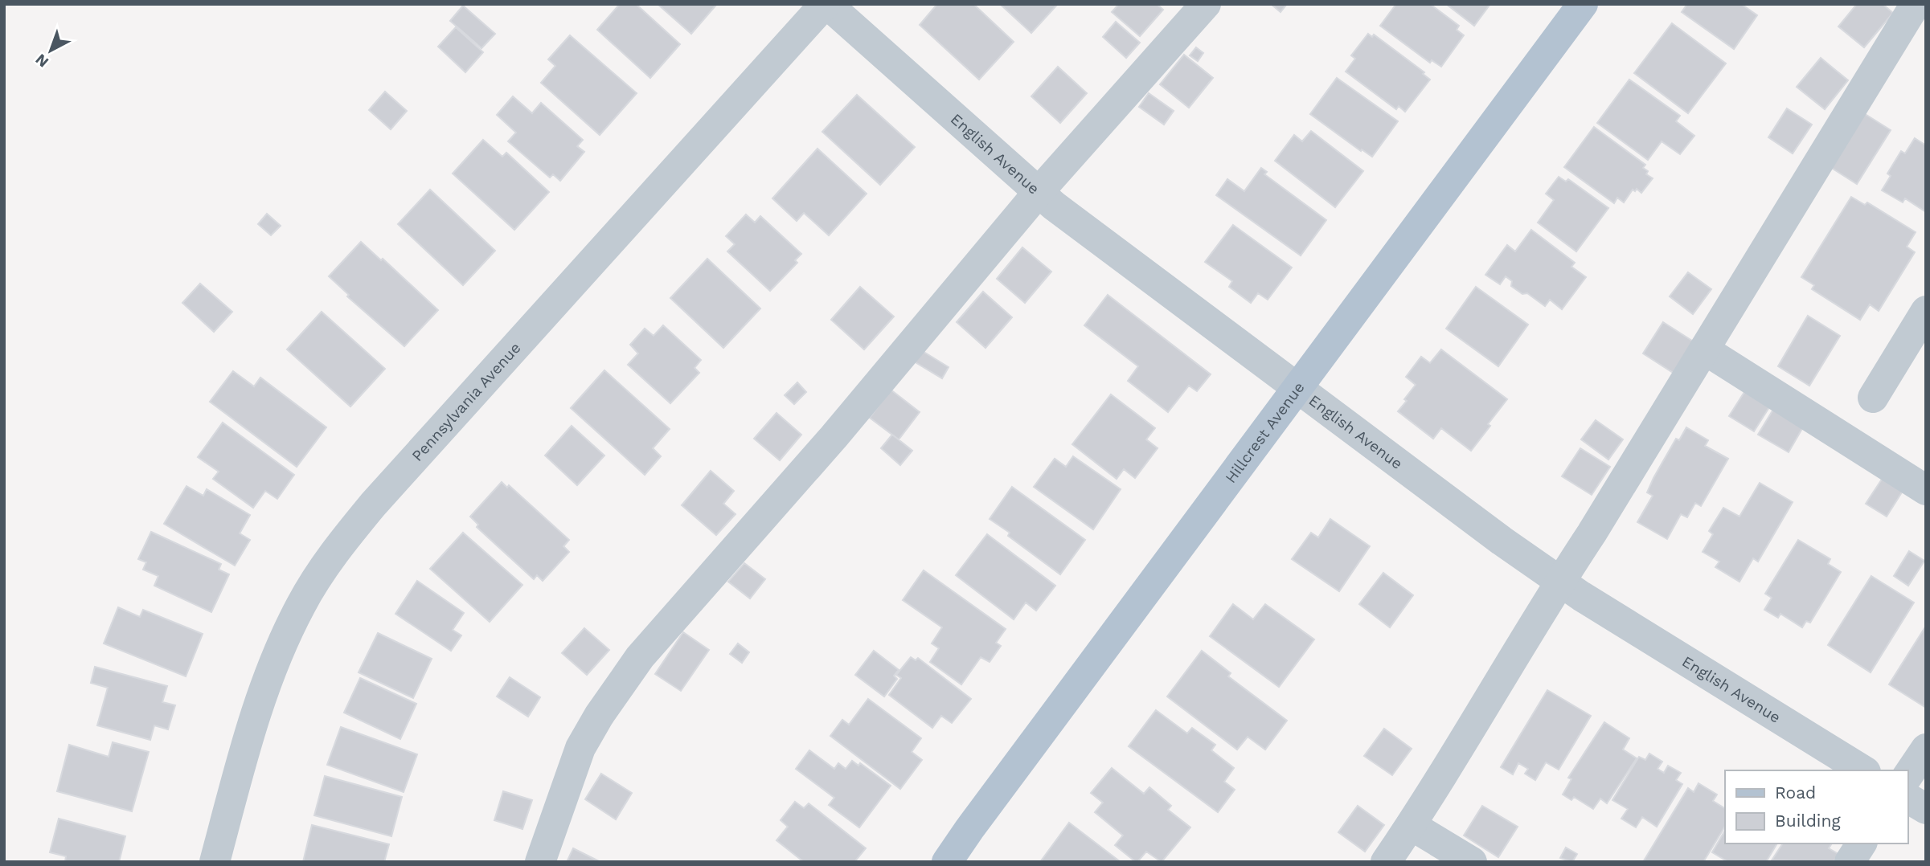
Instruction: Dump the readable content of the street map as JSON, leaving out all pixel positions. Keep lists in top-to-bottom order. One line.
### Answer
{"streets":{"main road":["Hillcrest Avenue"],"street":["English Avenue","Pennsylvania Avenue"]},"crossings":[["English Avenue","Pennsylvania Avenue"],["English Avenue","Hillcrest Avenue"]],"legend":["Road","Building"],"north":"bottom left"}
